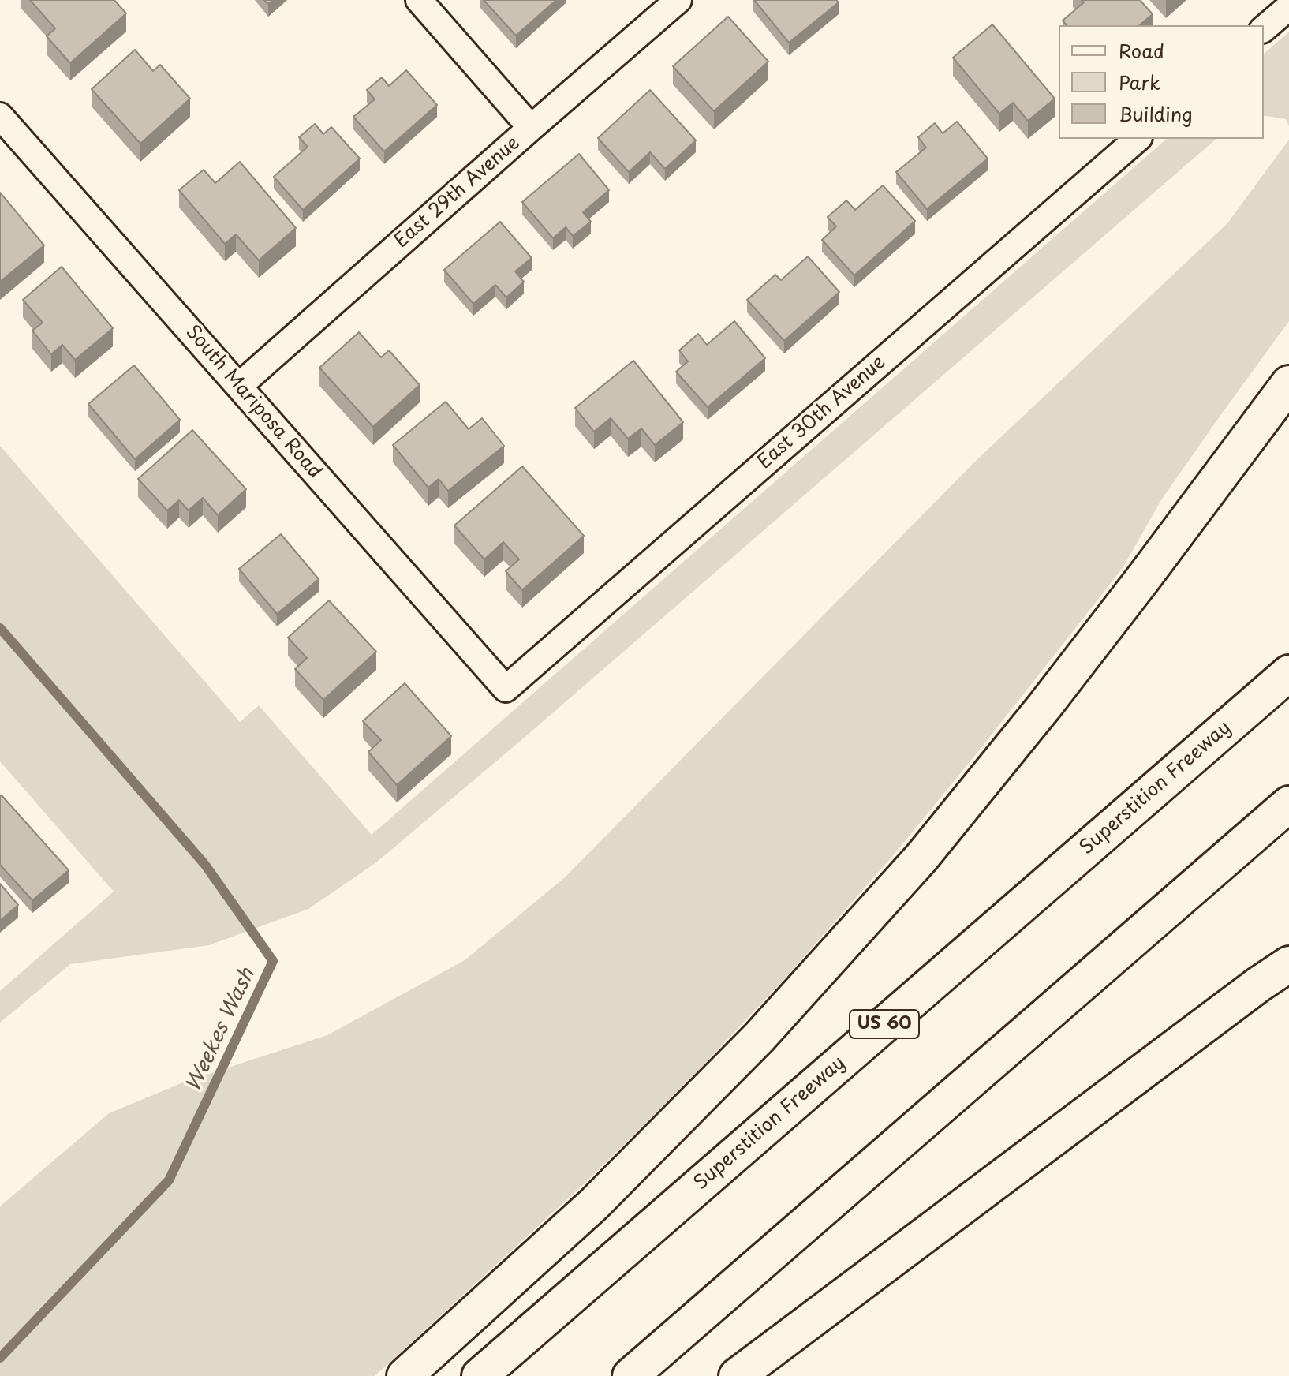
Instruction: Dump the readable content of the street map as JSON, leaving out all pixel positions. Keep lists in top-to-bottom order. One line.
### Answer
{"streets":{"highway":["Superstition Freeway","US 60"],"street":["East 29th Avenue","South Mariposa Road","East 30th Avenue"]},"crossings":[["East 29th Avenue","South Mariposa Road"],["South Mariposa Road","East 30th Avenue"]],"water":["Weekes Wash"],"legend":["Road","Park","Building"]}
